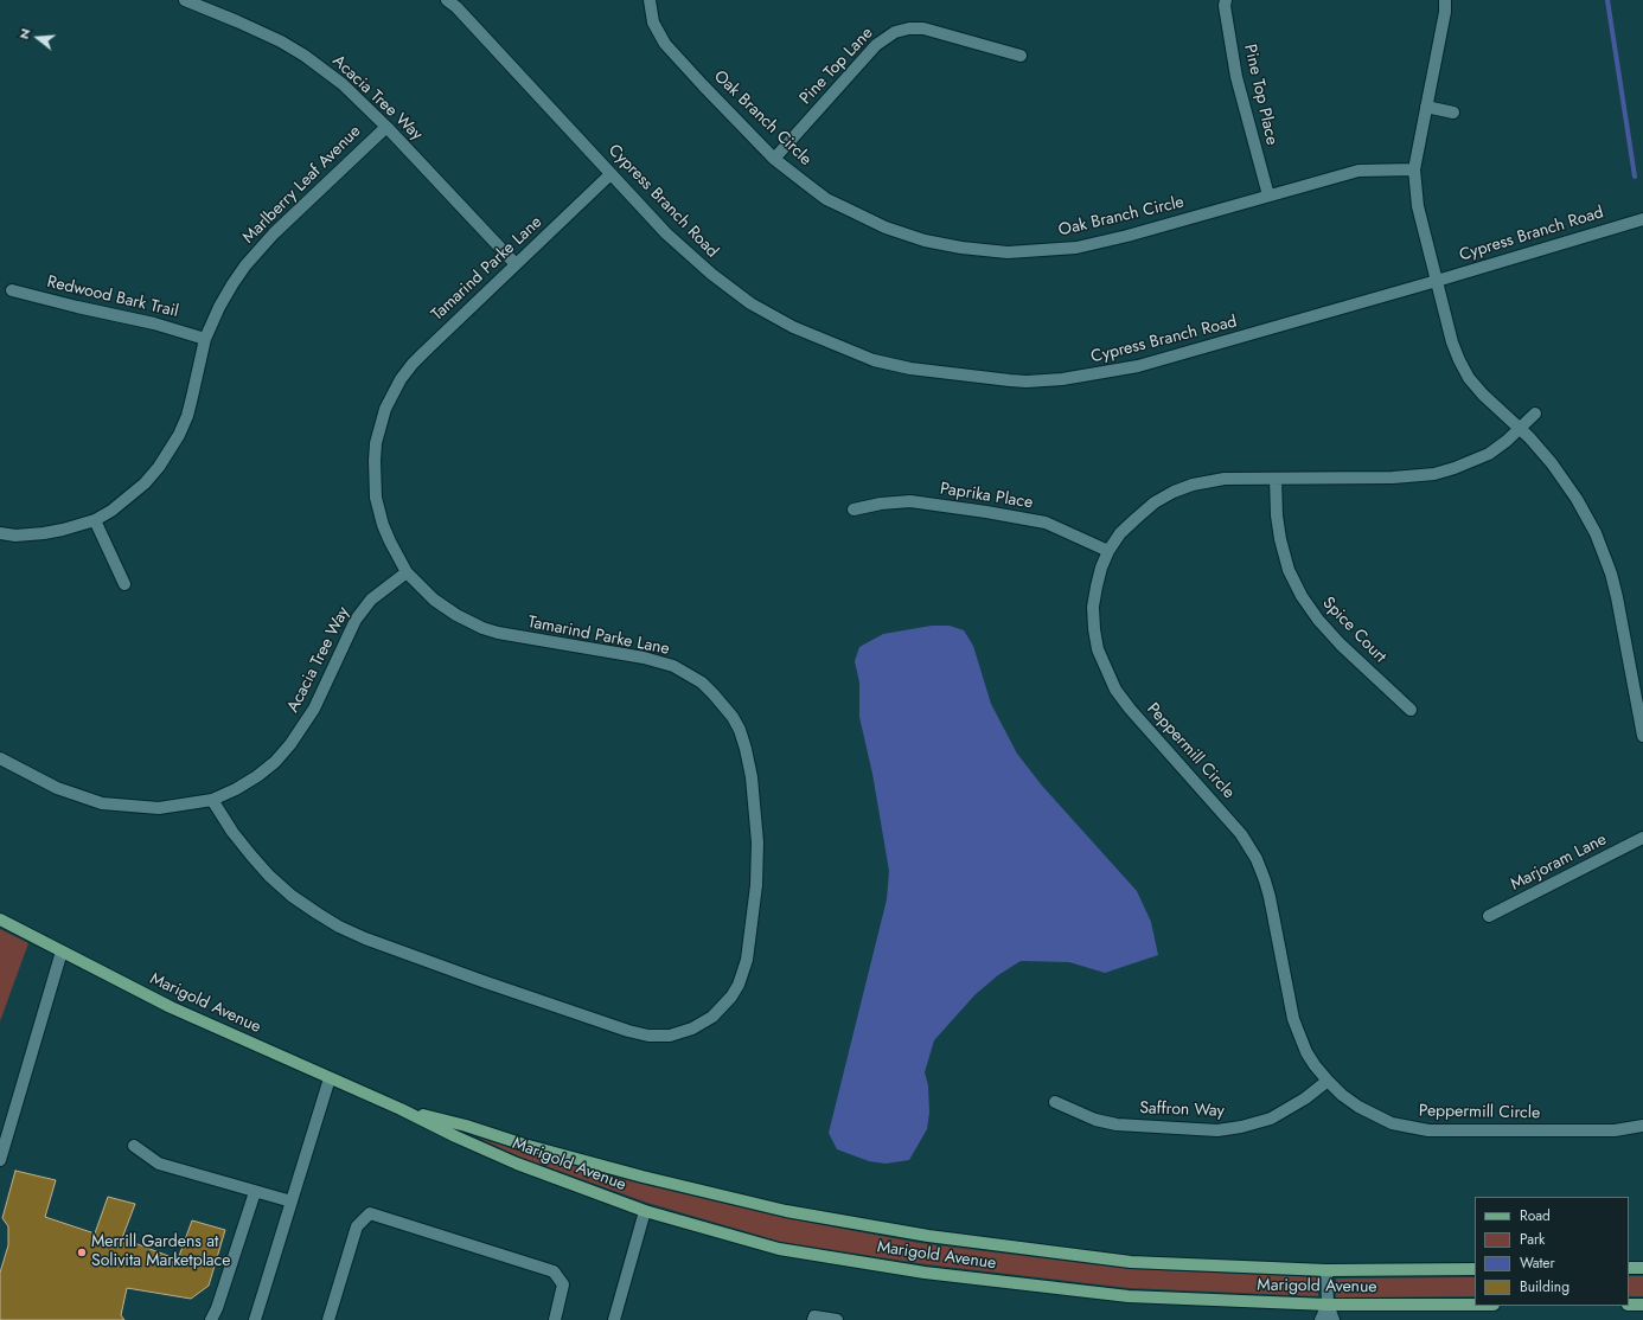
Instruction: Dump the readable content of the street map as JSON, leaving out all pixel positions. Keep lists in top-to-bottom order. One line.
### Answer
{"streets":{"main road":["Marigold Avenue"],"street":["Pine Top Lane","Pine Top Place","Acacia Tree Way","Oak Branch Circle","Marlberry Leaf Avenue","Cypress Branch Road","Tamarind Parke Lane","Redwood Bark Trail","Paprika Place","Spice Court","Peppermill Circle","Marjoram Lane","Saffron Way"]},"crossings":[["Pine Top Lane","Oak Branch Circle"],["Pine Top Place","Oak Branch Circle"],["Acacia Tree Way","Marlberry Leaf Avenue"],["Acacia Tree Way","Tamarind Parke Lane"],["Marlberry Leaf Avenue","Redwood Bark Trail"],["Cypress Branch Road","Tamarind Parke Lane"],["Paprika Place","Peppermill Circle"],["Spice Court","Peppermill Circle"],["Peppermill Circle","Saffron Way"]],"places":["Merrill Gardens at Solivita Marketplace"],"legend":["Road","Park","Water","Building"],"north":"left"}
